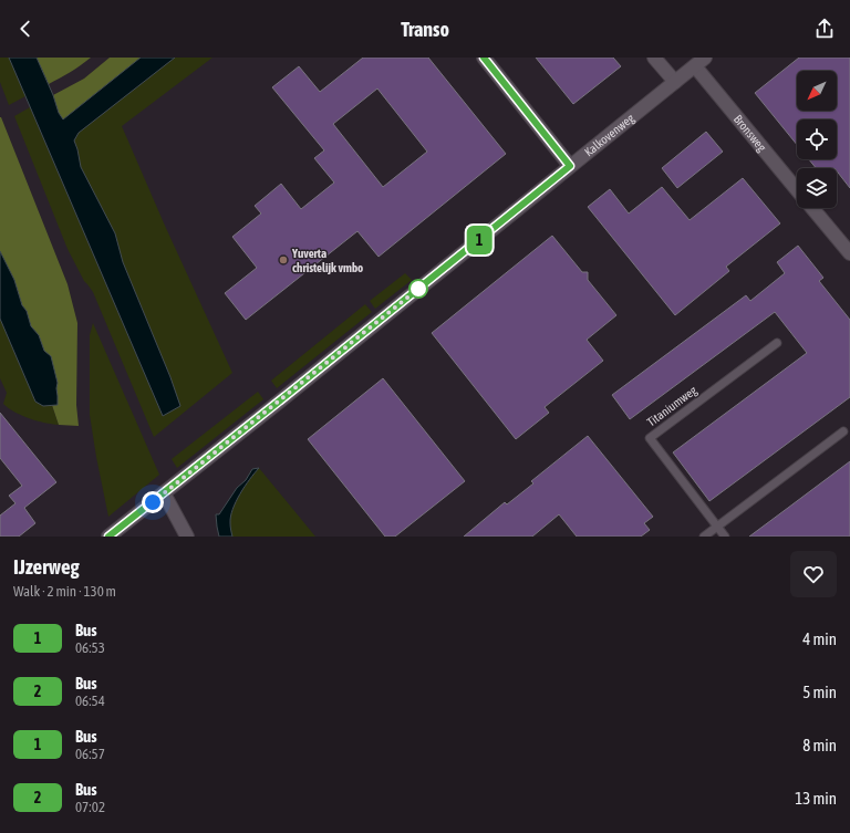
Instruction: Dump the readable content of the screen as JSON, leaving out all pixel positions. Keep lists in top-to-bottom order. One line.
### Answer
{"streets":{"street":["Bronsweg","Kalkovenweg"],"lane":["Titaniumweg"]},"crossings":[["Bronsweg","Kalkovenweg"]],"places":["Yuverta christelijk vmbo"],"lines":["bus line 1"],"north":"bottom left","page":{"header":"Transo","on_map":"1","heading":["IJzerweg","Walk · 2 min · 130 m"],"list":[{"mark":"1","name":"Bus","note":"06:53","value":"4 min"},{"mark":"2","name":"Bus","note":"06:54","value":"5 min"},{"mark":"1","name":"Bus","note":"06:57","value":"8 min"},{"mark":"2","name":"Bus","note":"07:02","value":"13 min"}]}}
